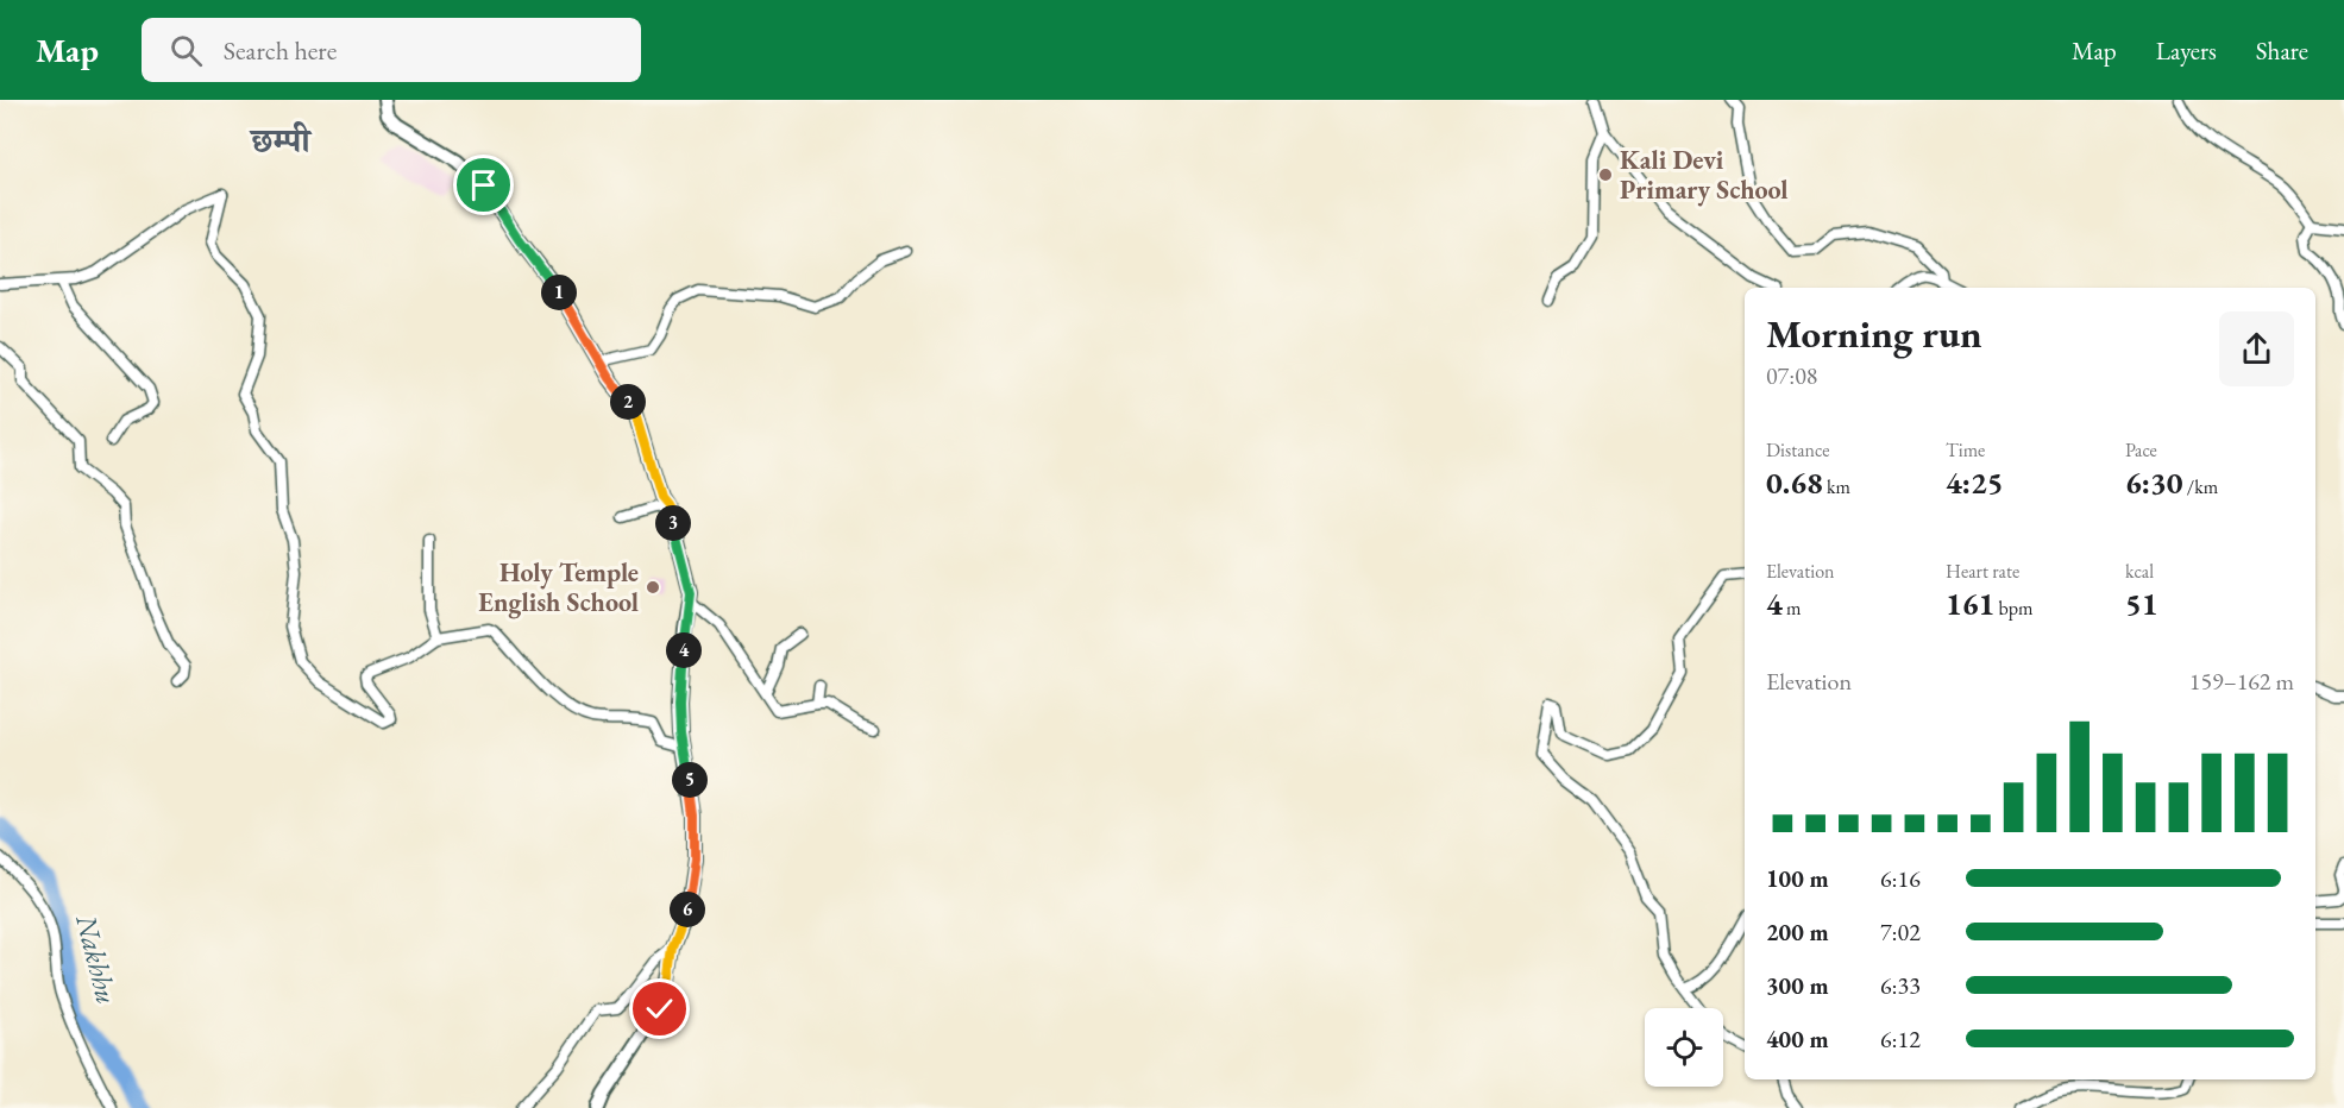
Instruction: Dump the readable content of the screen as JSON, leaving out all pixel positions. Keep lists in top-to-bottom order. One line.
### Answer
{"districts":["छम्पी"],"water":["Nakhhu"],"places":["Kali Devi Primary School","Holy Temple English School"],"page":{"header":"Map","search":"Search here","nav":["Map","Layers","Share"],"pins":["1","2","3","4","5","6"],"heading":["Morning run","07:08"],"stats":[["Distance","0.68 km"],["Time","4:25"],["Pace","6:30 /km"],["Elevation","4 m"],["Heart rate","161 bpm"],["kcal","51"]],"chart":["Elevation","159–162 m"],"list":[{"name":"100 m","note":"6:16"},{"name":"200 m","note":"7:02"},{"name":"300 m","note":"6:33"},{"name":"400 m","note":"6:12"}]}}
